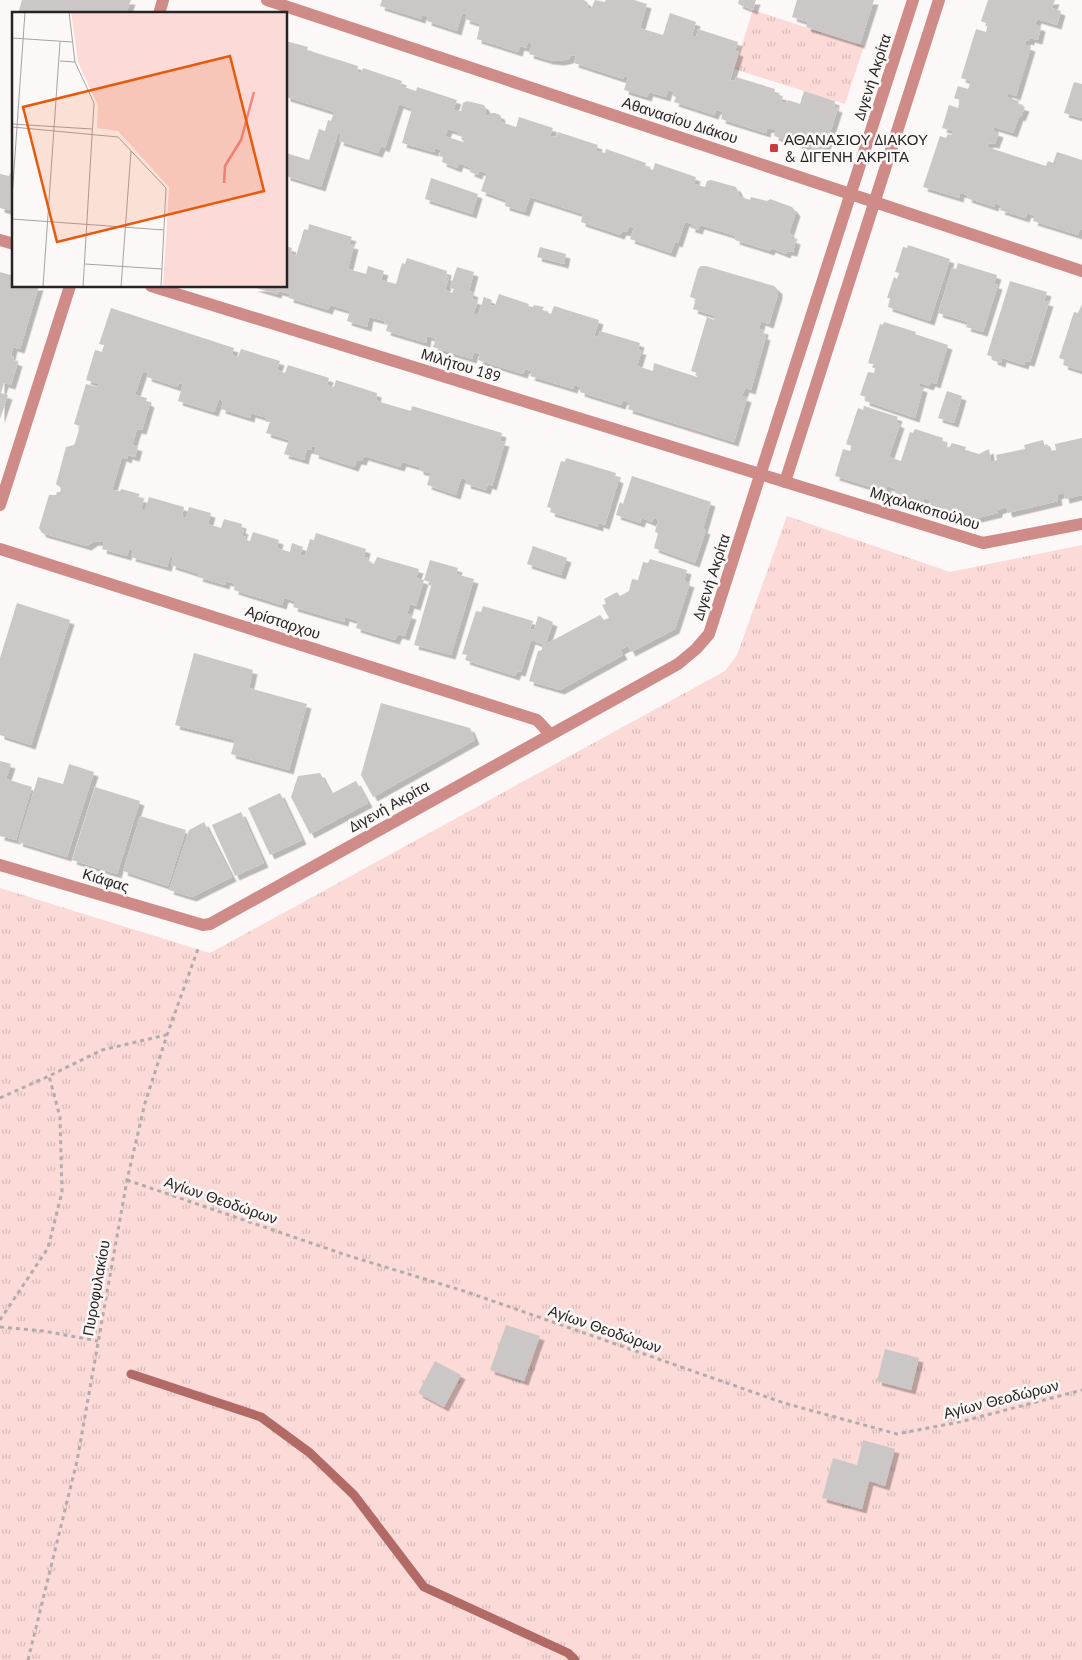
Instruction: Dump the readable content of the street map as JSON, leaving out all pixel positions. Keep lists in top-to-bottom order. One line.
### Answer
{"streets":{"street":["Διγενή Ακρίτα","Αθανασίου Διάκου","Μιλήτου 189","Μιχαλακοπούλου","Αρίσταρχου","Κιάφας"],"path":["Αγίων Θεοδώρων","Πυροφυλακίου"]},"crossings":[["Διγενή Ακρίτα","Αθανασίου Διάκου"],["Διγενή Ακρίτα","Μιλήτου 189"],["Διγενή Ακρίτα","Μιχαλακοπούλου"],["Διγενή Ακρίτα","Αρίσταρχου"],["Διγενή Ακρίτα","Κιάφας"],["Διγενή Ακρίτα","Πυροφυλακίου"],["Μιλήτου 189","Μιχαλακοπούλου"],["Κιάφας","Πυροφυλακίου"],["Αγίων Θεοδώρων","Πυροφυλακίου"]],"places":{"transit":["ΑΘΑΝΑΣΙΟΥ ΔΙΑΚΟΥ & ΔΙΓΕΝΗ ΑΚΡΙΤΑ"]}}
